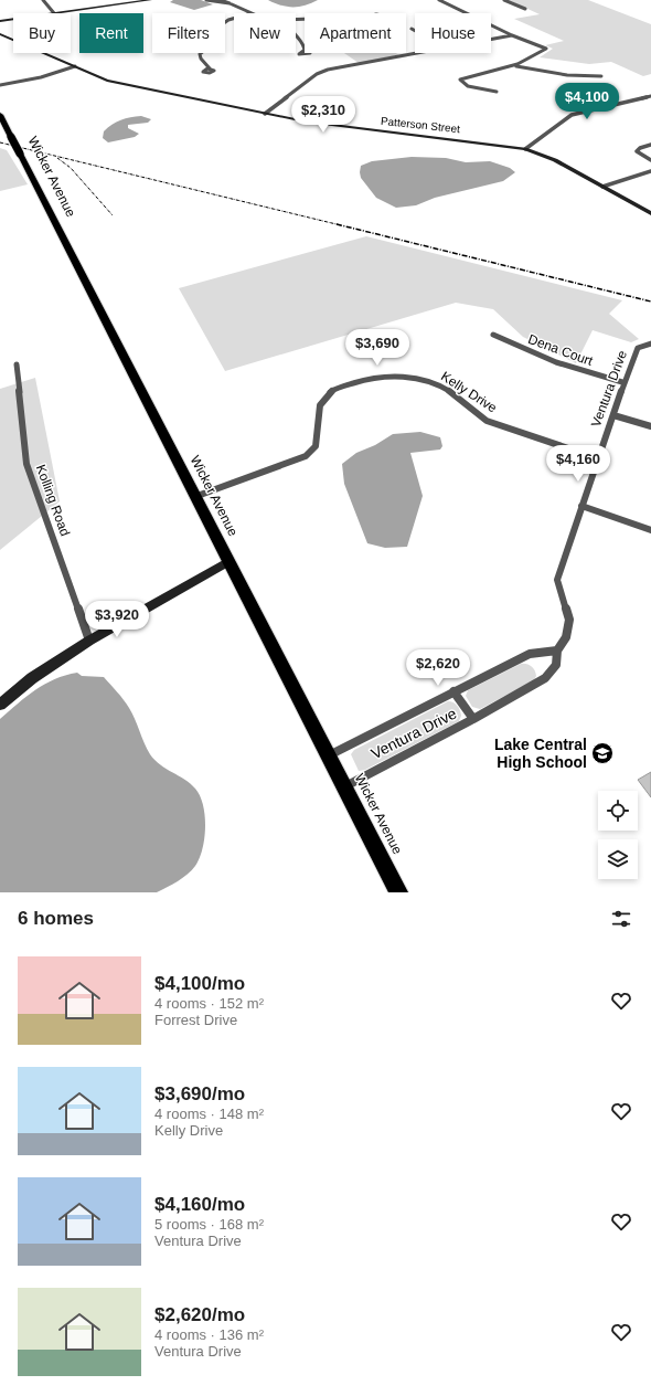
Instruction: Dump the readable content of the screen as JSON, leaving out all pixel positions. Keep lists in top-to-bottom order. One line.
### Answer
{"streets":{"highway":["Wicker Avenue"],"street":["Patterson Street","Dena Court","Ventura Drive","Kelly Drive","Kolling Road"]},"crossings":[["Wicker Avenue","Ventura Drive"],["Wicker Avenue","Kelly Drive"],["Dena Court","Ventura Drive"],["Ventura Drive","Kelly Drive"]],"places":{"school or university":["Lake Central High School"]},"page":{"chip":["Buy","Rent","Filters","New","Apartment","House"],"price":["$4,100","$2,310","$3,690","$4,160","$3,920","$2,620"],"heading":"6 homes","list":[{"name":"$4,100/mo","note":"4 rooms · 152 m² · Forrest Drive"},{"name":"$3,690/mo","note":"4 rooms · 148 m² · Kelly Drive"},{"name":"$4,160/mo","note":"5 rooms · 168 m² · Ventura Drive"},{"name":"$2,620/mo","note":"4 rooms · 136 m² · Ventura Drive"}]}}
